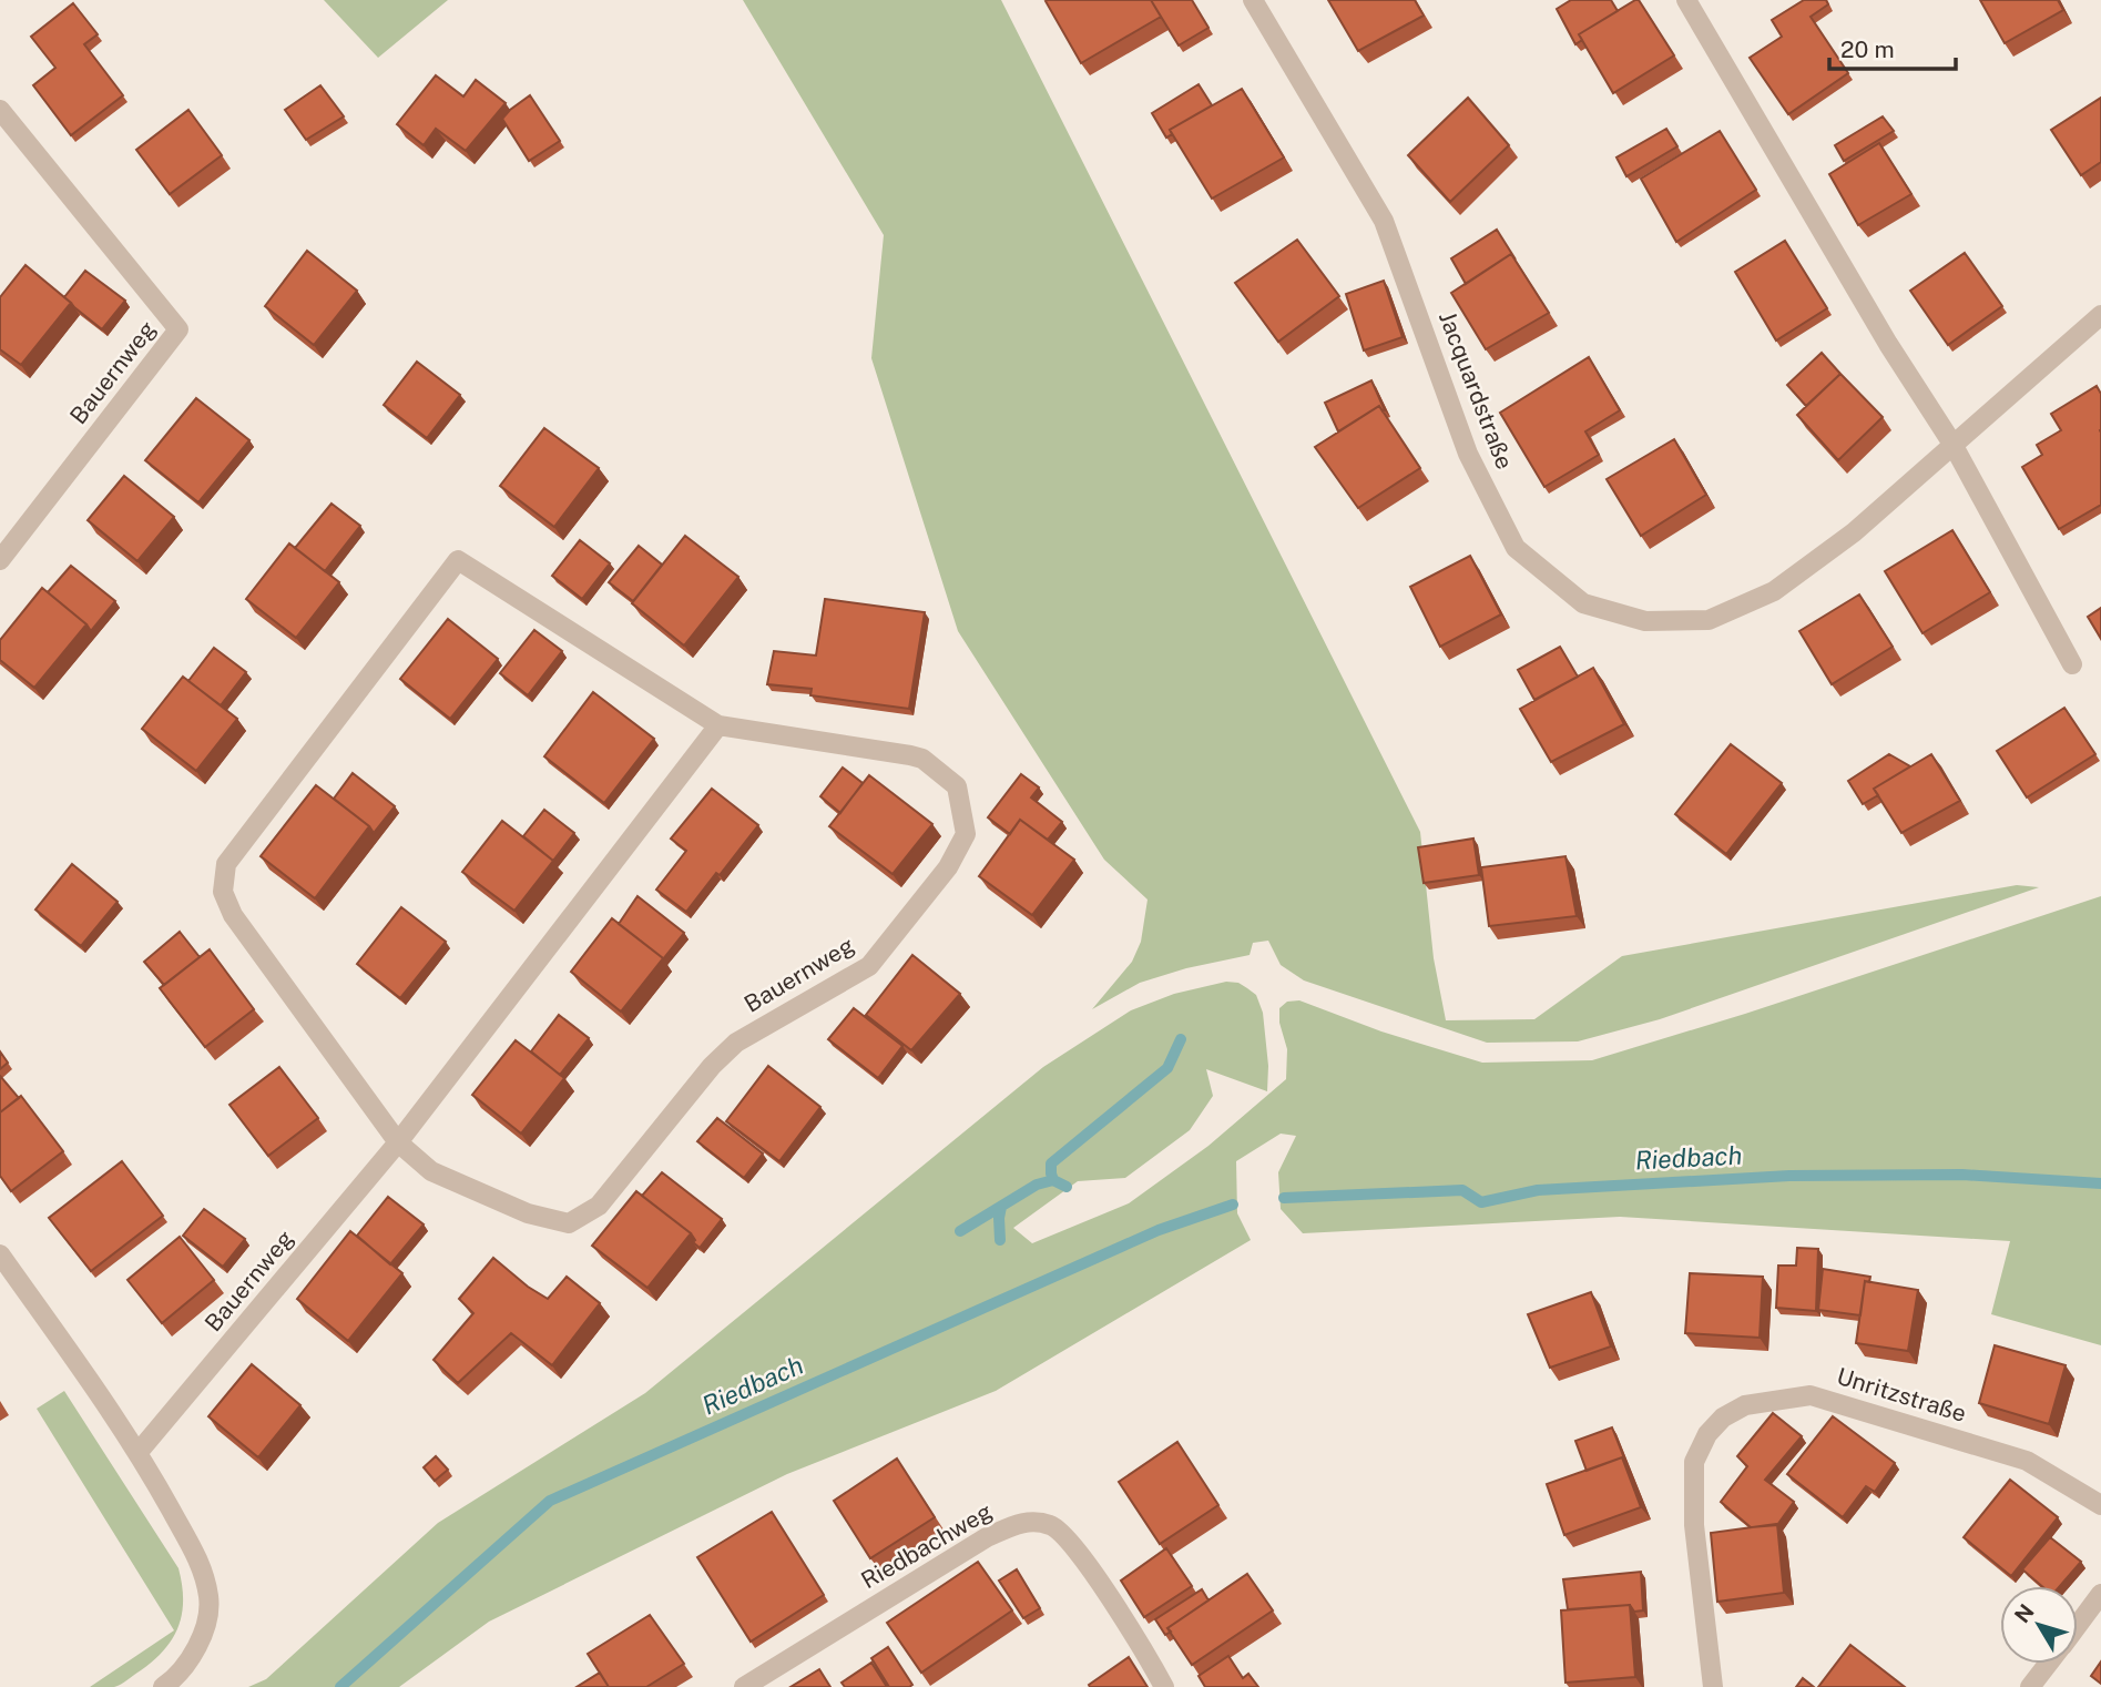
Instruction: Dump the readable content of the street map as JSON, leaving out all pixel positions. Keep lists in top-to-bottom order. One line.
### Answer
{"streets":{"street":["Bauernweg","Jacquardstraße","Unritzstraße","Riedbachweg"]},"water":["Riedbach"],"scale_bar":"20 m","north":"top left"}
